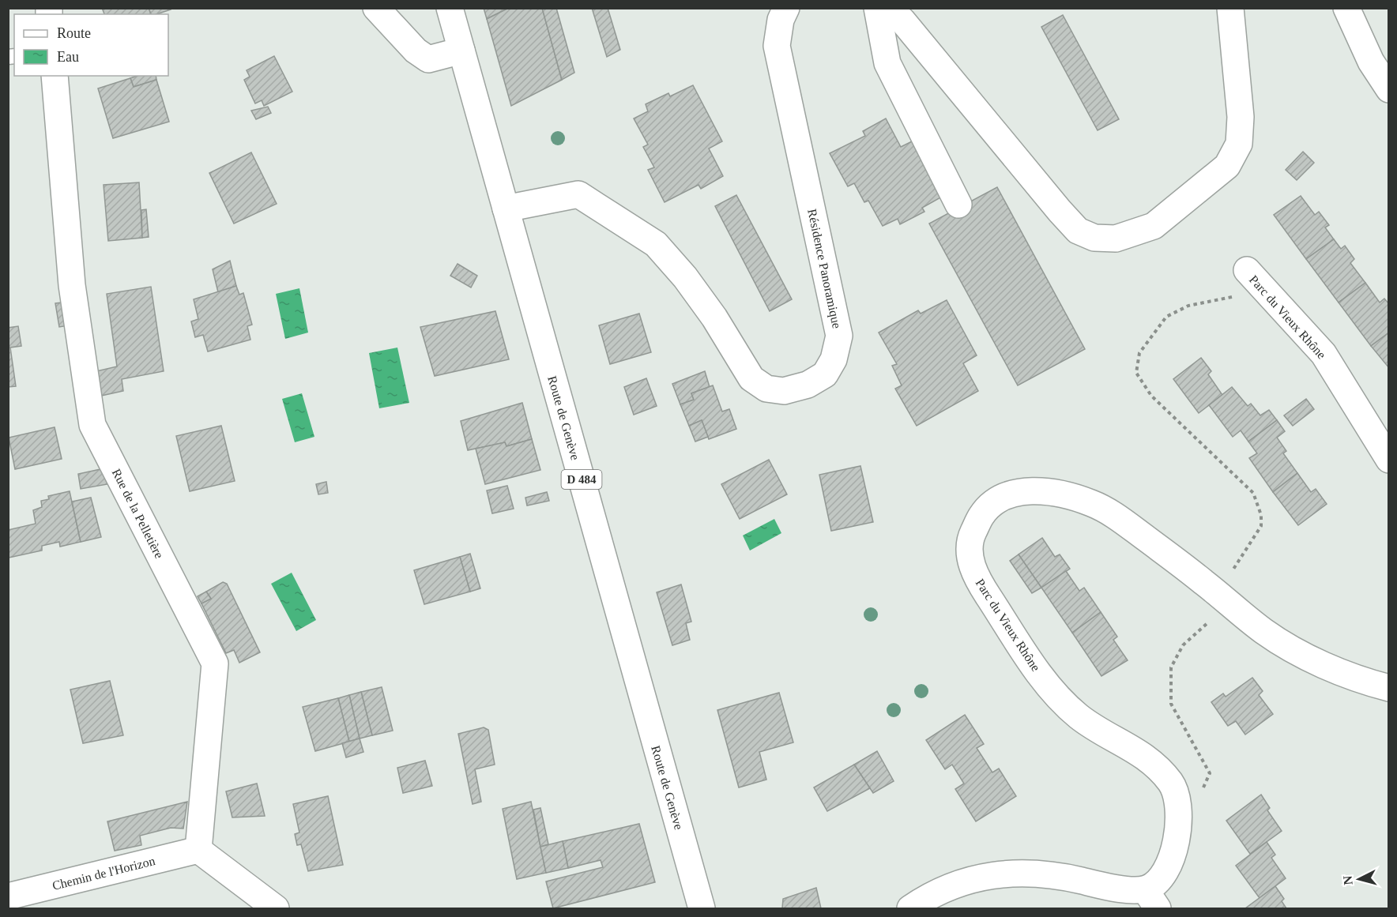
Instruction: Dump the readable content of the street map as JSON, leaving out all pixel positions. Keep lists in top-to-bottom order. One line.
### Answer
{"streets":{"street":["Résidence Panoramique","Parc du Vieux Rhône","Route de Genève","D 484","Rue de la Pelletière","Chemin de l'Horizon"]},"crossings":[["Résidence Panoramique","Route de Genève"],["Rue de la Pelletière","Chemin de l'Horizon"]],"legend":["Route","Eau"],"north":"left"}
